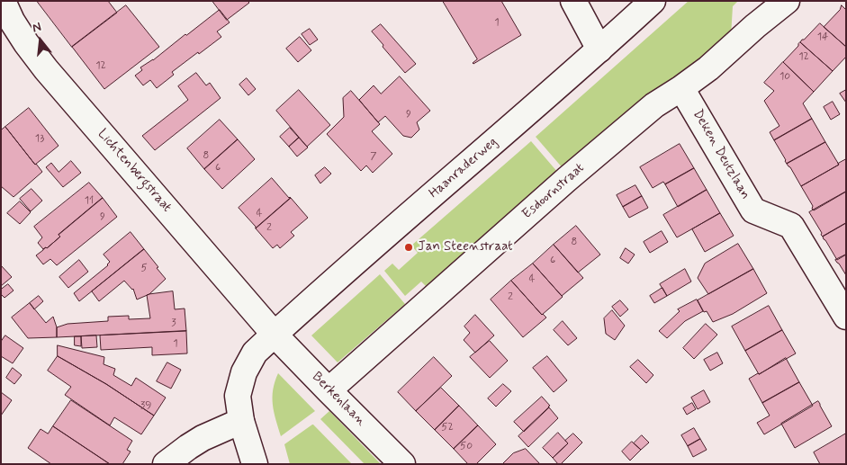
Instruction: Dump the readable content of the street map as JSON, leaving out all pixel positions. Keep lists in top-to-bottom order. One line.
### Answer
{"streets":{"street":["Deken Deutzlaan","Haanraderweg","Lichtenbergstraat","Esdoornstraat","Berkenlaan"]},"crossings":[["Deken Deutzlaan","Esdoornstraat"],["Haanraderweg","Lichtenbergstraat"],["Haanraderweg","Berkenlaan"],["Lichtenbergstraat","Berkenlaan"],["Esdoornstraat","Berkenlaan"]],"places":["Jan Steenstraat"],"house_numbers":["1","14","12","12","10","9","13","8","7","6","11","4","9","2","8","6","5","4","2","3","1","39","52","50"],"north":"top"}
